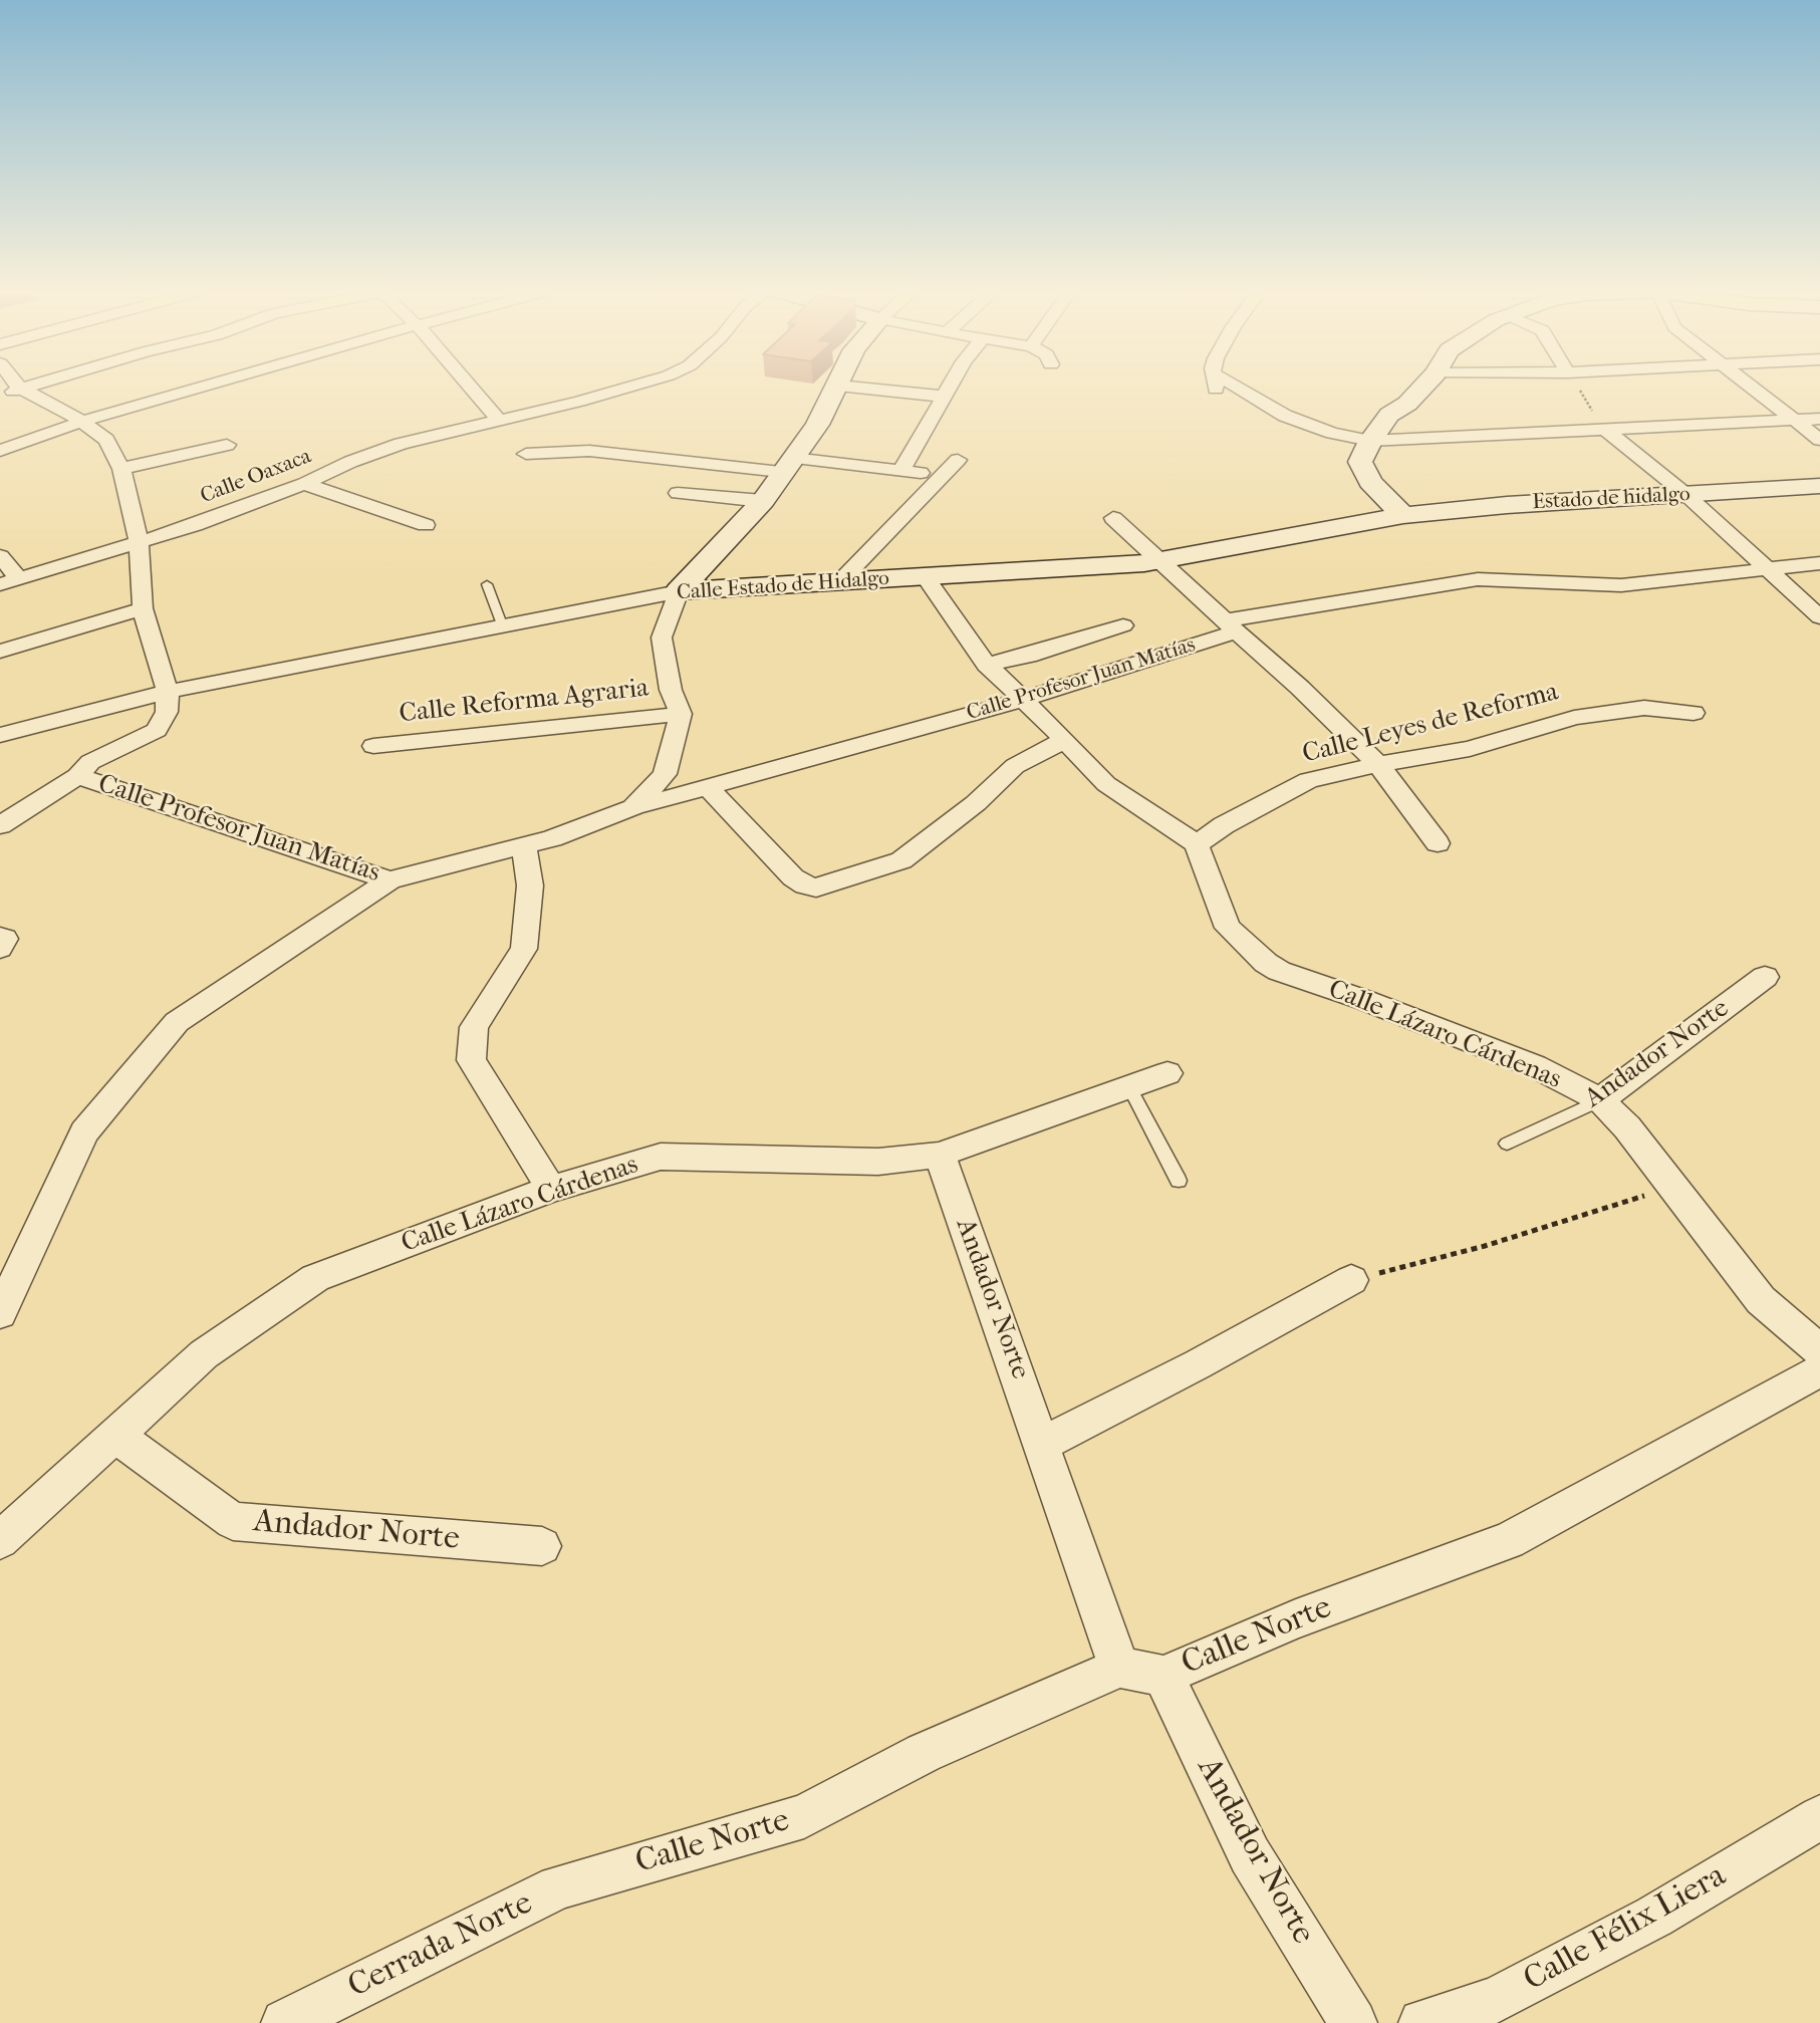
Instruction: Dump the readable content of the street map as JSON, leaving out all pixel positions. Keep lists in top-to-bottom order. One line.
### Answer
{"streets":{"street":["Calle Oaxaca","Estado de hidalgo","Calle Estado de Hidalgo","Calle Profesor Juan Matías","Calle Reforma Agraria","Calle Leyes de Reforma","Calle Lázaro Cárdenas","Andador Norte","Calle Norte","Calle Félix Liera","Cerrada Norte"]},"crossings":[["Estado de hidalgo","Calle Estado de Hidalgo"],["Calle Leyes de Reforma","Calle Lázaro Cárdenas"],["Calle Lázaro Cárdenas","Andador Norte"],["Andador Norte","Calle Norte"],["Calle Norte","Cerrada Norte"]]}
